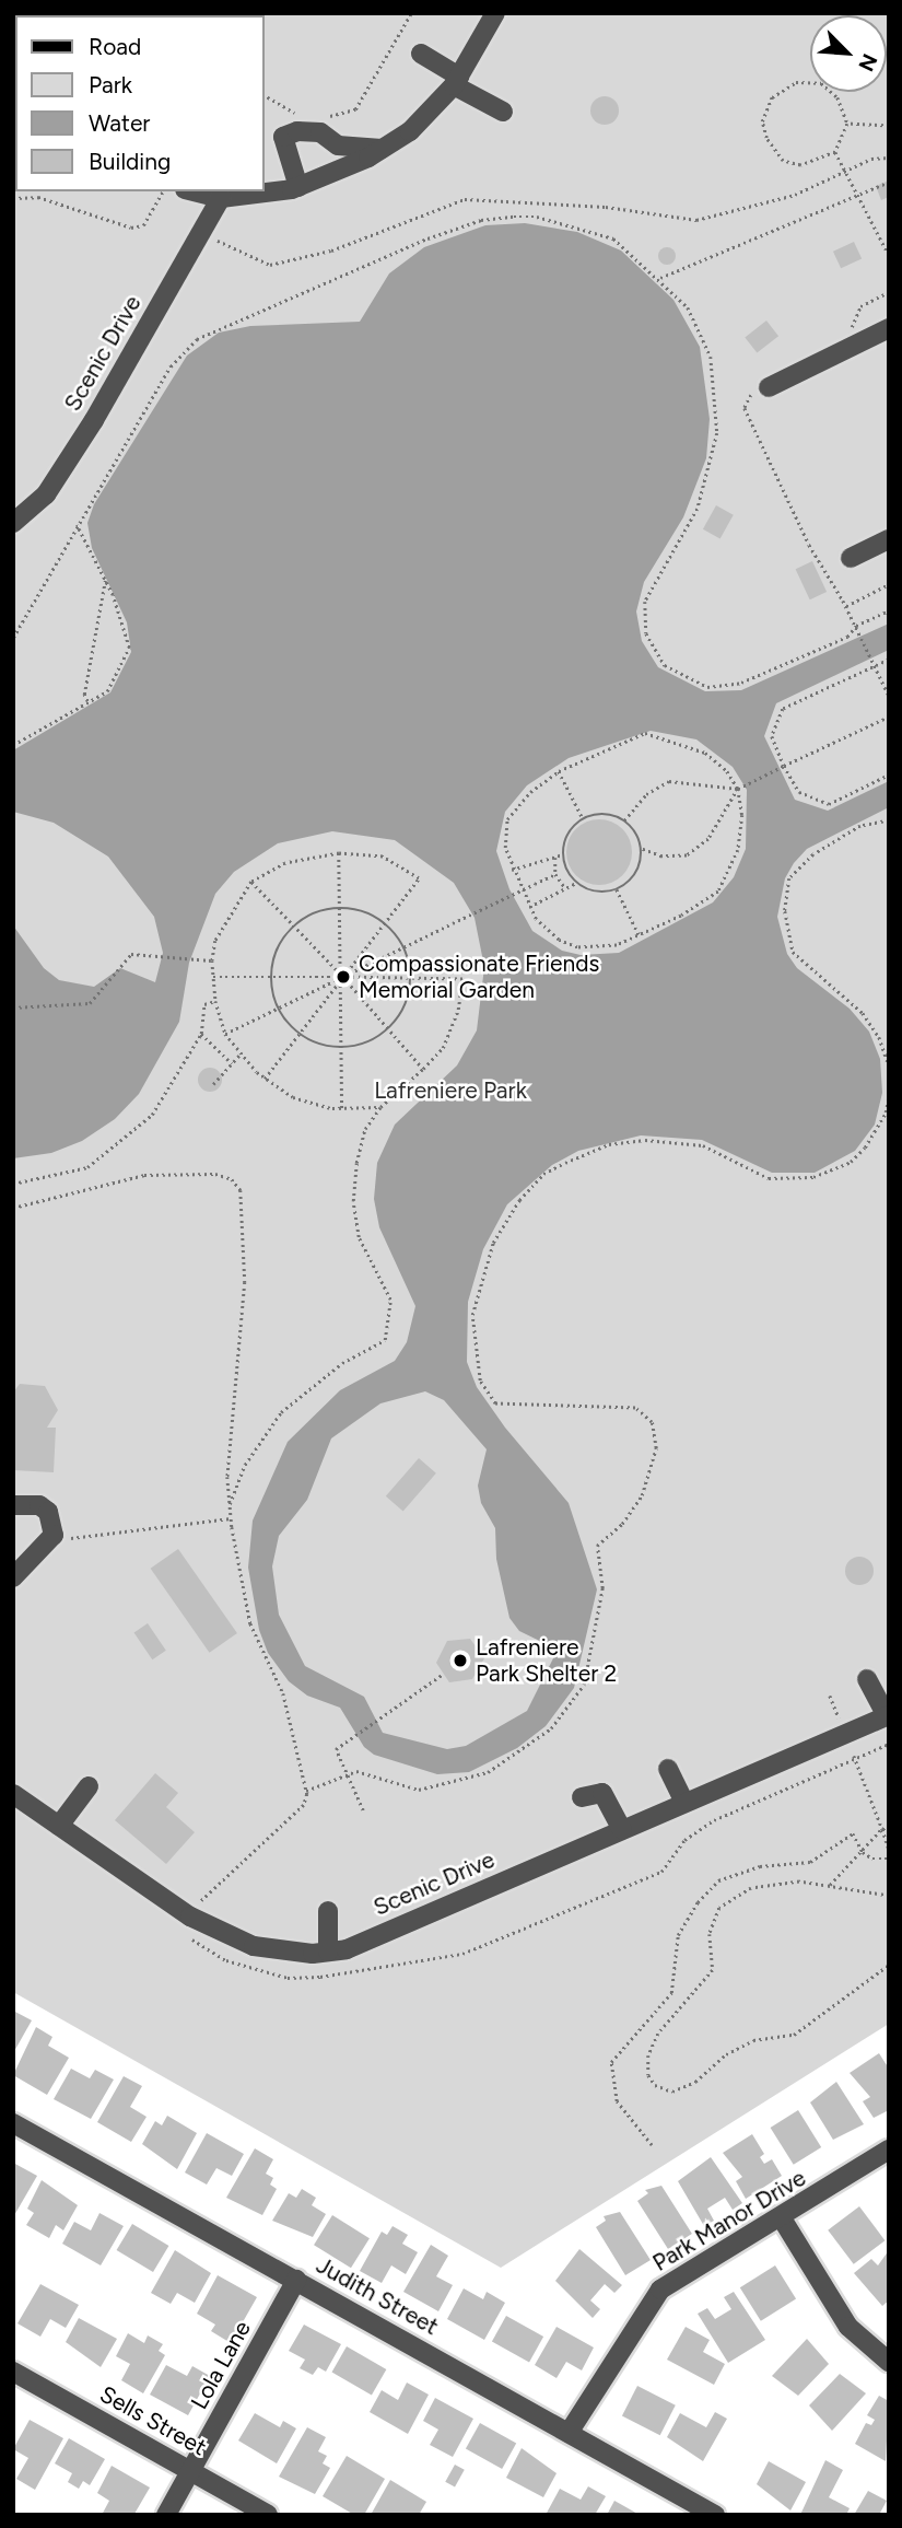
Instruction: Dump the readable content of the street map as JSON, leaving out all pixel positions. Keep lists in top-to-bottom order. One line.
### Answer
{"streets":{"street":["Scenic Drive","Park Manor Drive","Judith Street","Lola Lane","Sells Street"]},"crossings":[["Park Manor Drive","Judith Street"],["Judith Street","Lola Lane"],["Lola Lane","Sells Street"]],"parks":["Lafreniere Park"],"places":["Compassionate Friends Memorial Garden","Lafreniere Park Shelter 2"],"legend":["Road","Park","Water","Building"],"north":"bottom right"}
